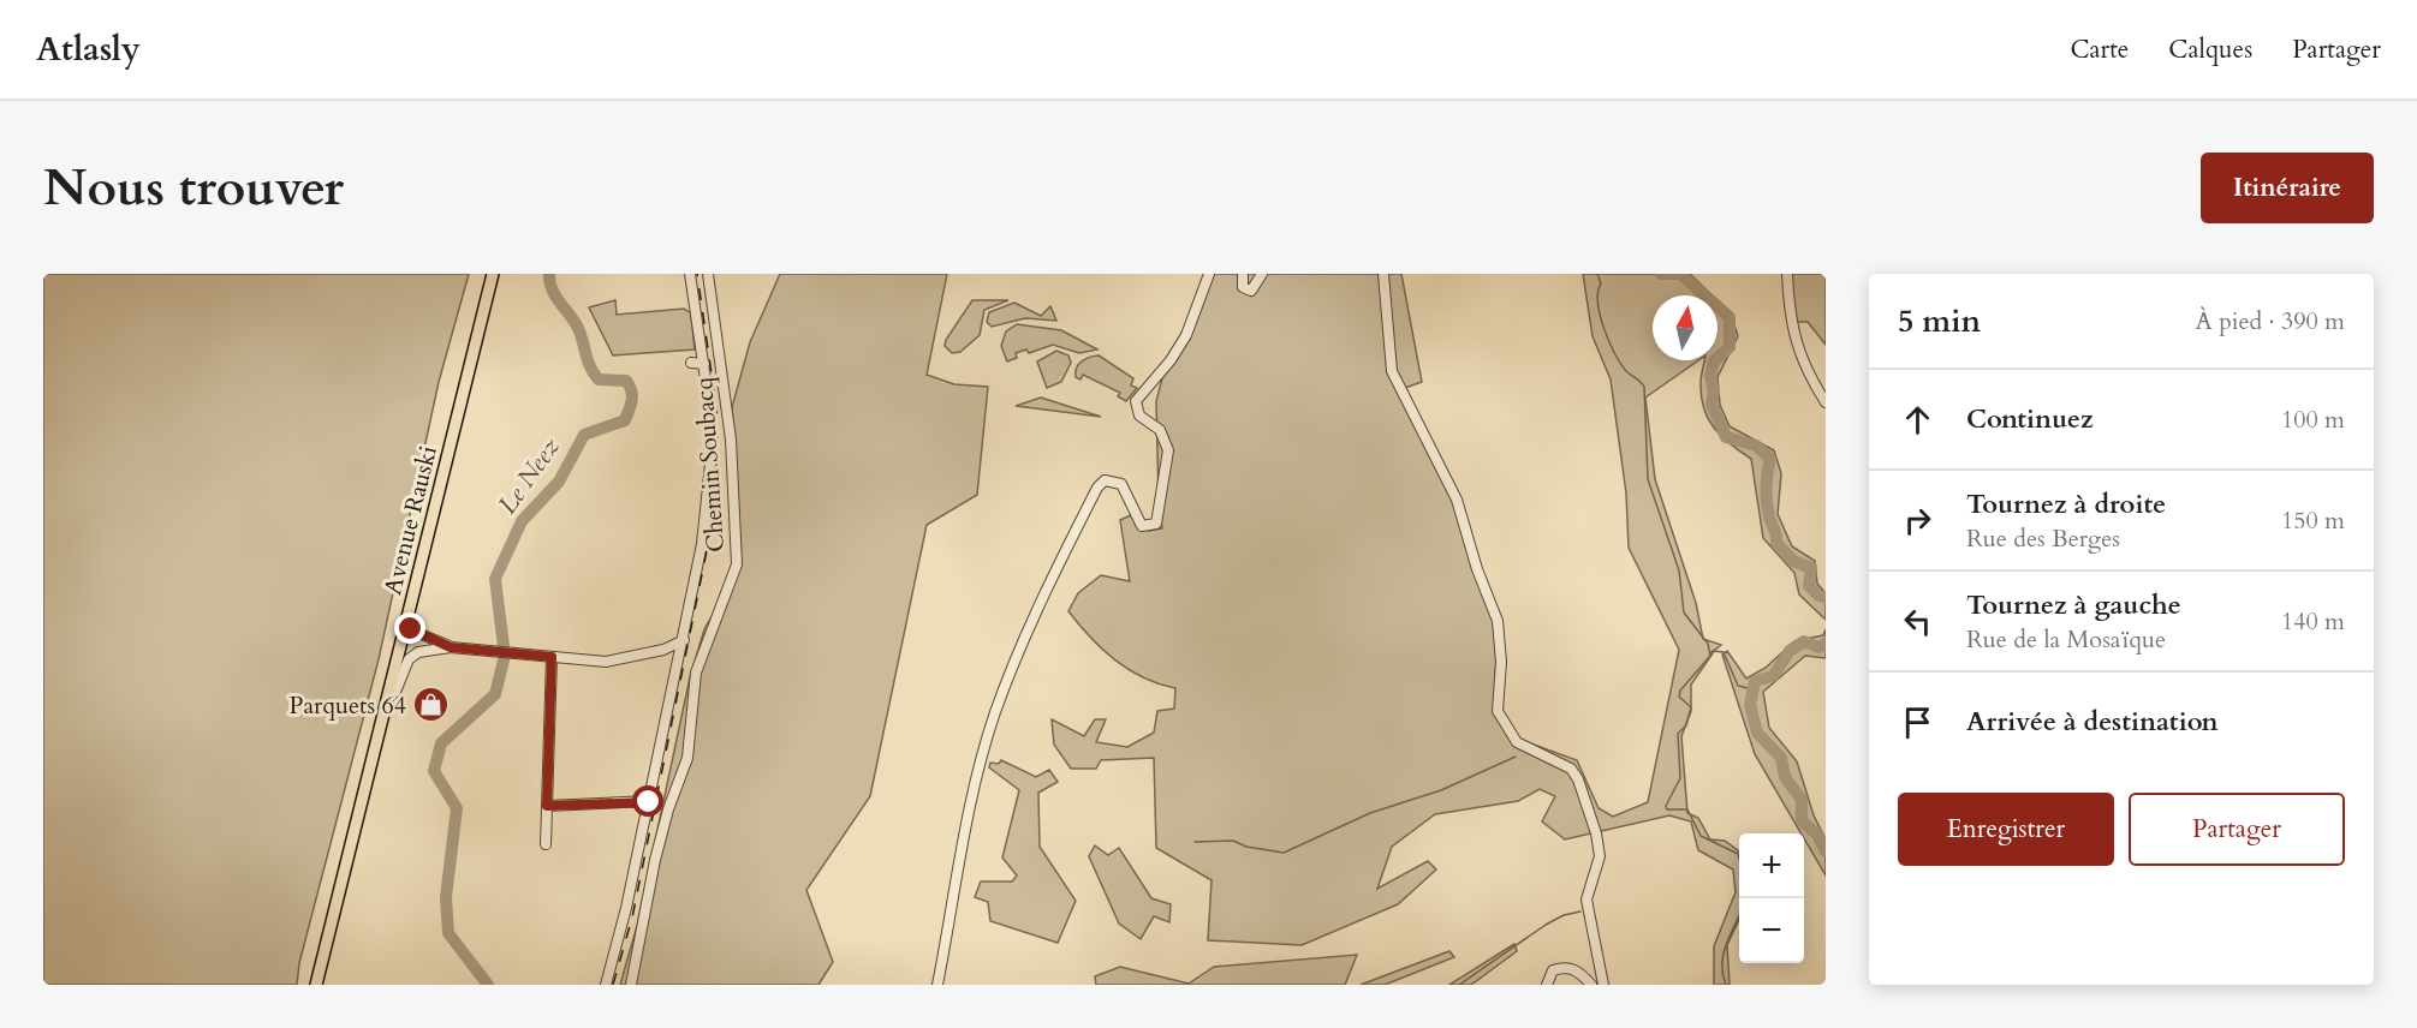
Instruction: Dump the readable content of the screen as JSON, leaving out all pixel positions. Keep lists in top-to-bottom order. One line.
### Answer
{"streets":{"main road":["Avenue Rauski"],"street":["Chemin Soubacq"]},"water":["Le Neez"],"places":{"shop":["Parquets 64"]},"north":"top","page":{"header":"Atlasly","nav":["Carte","Calques","Partager"],"buttons":["Itinéraire",["Enregistrer","Partager"]],"title":"Nous trouver","heading":["5 min","À pied · 390 m"],"list":[["Continuez","100 m"],["Tournez à droite","Rue des Berges","150 m"],["Tournez à gauche","Rue de la Mosaïque","140 m"],"Arrivée à destination"],"map_buttons":["+","−"]}}
